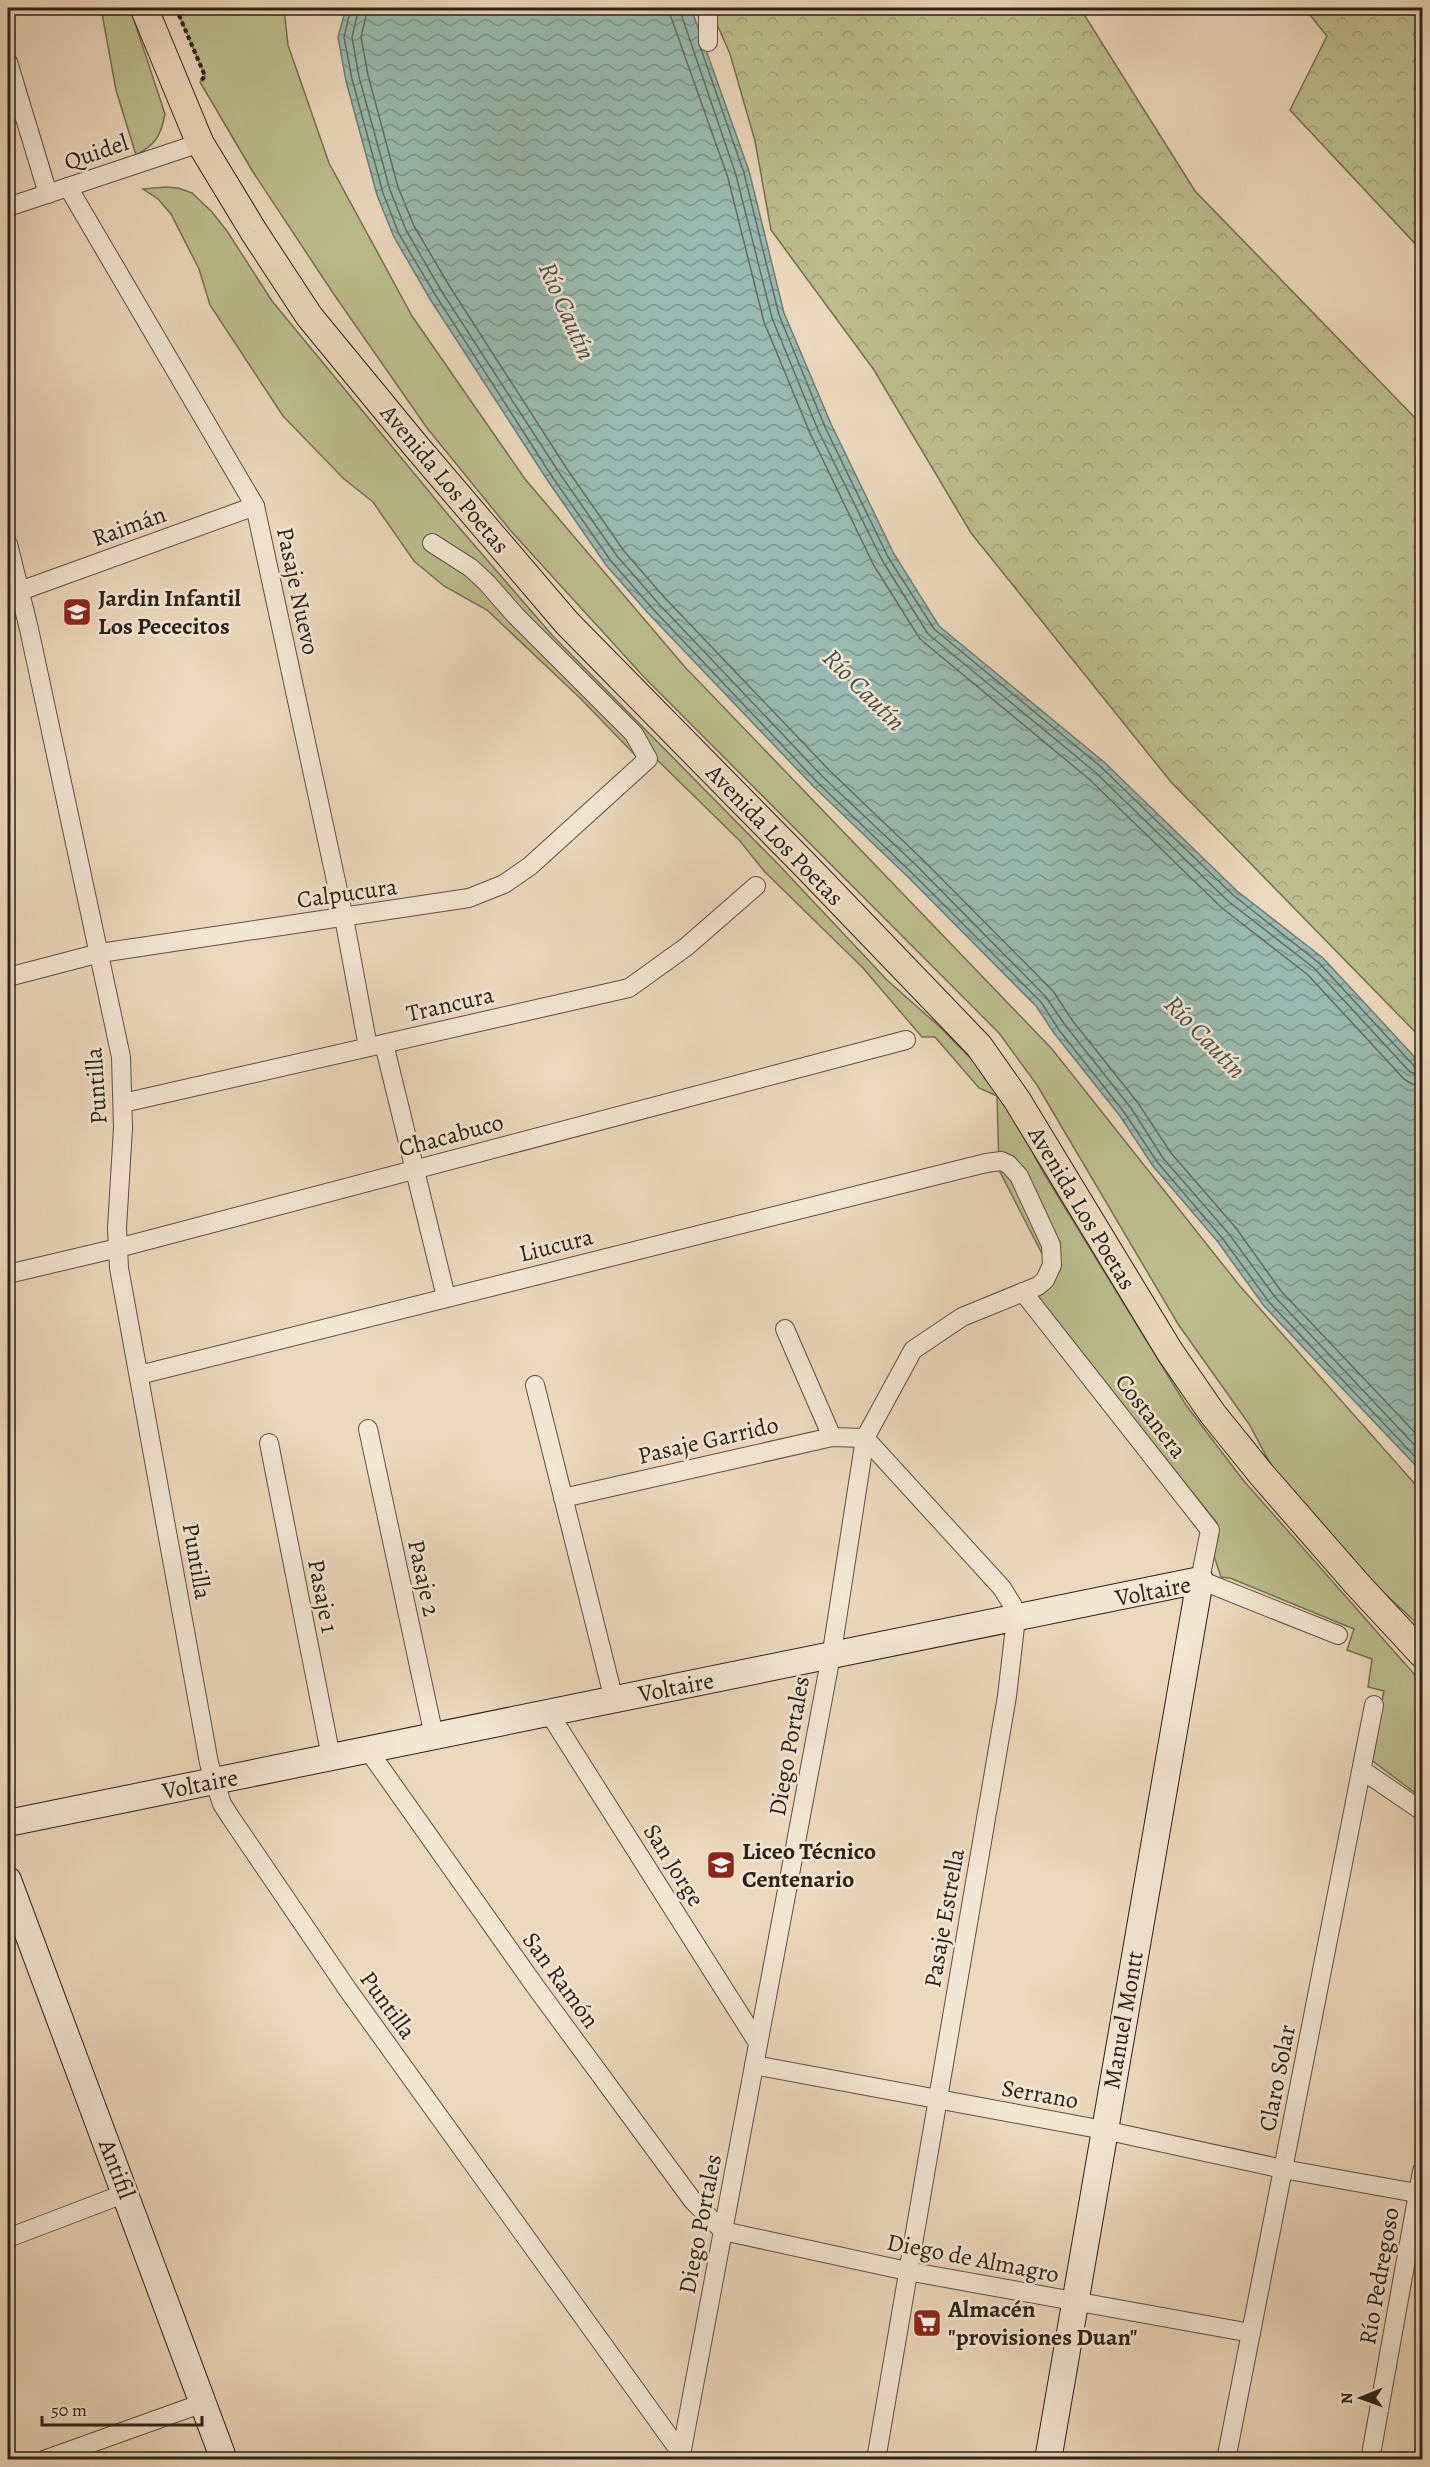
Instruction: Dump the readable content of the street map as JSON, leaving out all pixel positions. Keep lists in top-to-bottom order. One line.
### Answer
{"streets":{"main road":["Avenida Los Poetas"],"street":["Quidel","Raimán","Pasaje Nuevo","Calpucura","Trancura","Puntilla","Chacabuco","Liucura","Costanera","Pasaje Garrido","Pasaje 2","Voltaire","Pasaje 1","Diego Portales","San Jorge","Pasaje Estrella","San Ramón","Manuel Montt","Claro Solar","Serrano","Antifil","Diego de Almagro","Río Pedregoso"]},"crossings":[["Quidel","Avenida Los Poetas"],["Quidel","Pasaje Nuevo"],["Raimán","Pasaje Nuevo"],["Raimán","Puntilla"],["Pasaje Nuevo","Calpucura"],["Pasaje Nuevo","Trancura"],["Pasaje Nuevo","Chacabuco"],["Pasaje Nuevo","Liucura"],["Calpucura","Puntilla"],["Trancura","Puntilla"],["Puntilla","Chacabuco"],["Puntilla","Liucura"],["Puntilla","Voltaire"],["Puntilla","Diego Portales"],["Liucura","Diego Portales"],["Costanera","Voltaire"],["Costanera","Diego Portales"],["Costanera","Manuel Montt"],["Pasaje Garrido","Diego Portales"],["Pasaje 2","Voltaire"],["Voltaire","Pasaje 1"],["Voltaire","Diego Portales"],["Voltaire","San Jorge"],["Voltaire","Pasaje Estrella"],["Voltaire","San Ramón"],["Voltaire","Manuel Montt"],["Diego Portales","San Jorge"],["Diego Portales","San Ramón"],["Diego Portales","Serrano"],["Diego Portales","Diego de Almagro"],["Pasaje Estrella","Serrano"],["Pasaje Estrella","Diego de Almagro"],["San Ramón","Diego de Almagro"],["Manuel Montt","Serrano"],["Manuel Montt","Diego de Almagro"],["Claro Solar","Serrano"],["Claro Solar","Diego de Almagro"],["Serrano","Río Pedregoso"]],"water":["Río Cautín"],"places":{"school or university":["Jardin Infantil Los Pececitos","Liceo Técnico Centenario"],"supermarket":["Almacén \"provisiones Duan\""]},"scale_bar":"50 m","north":"left"}
